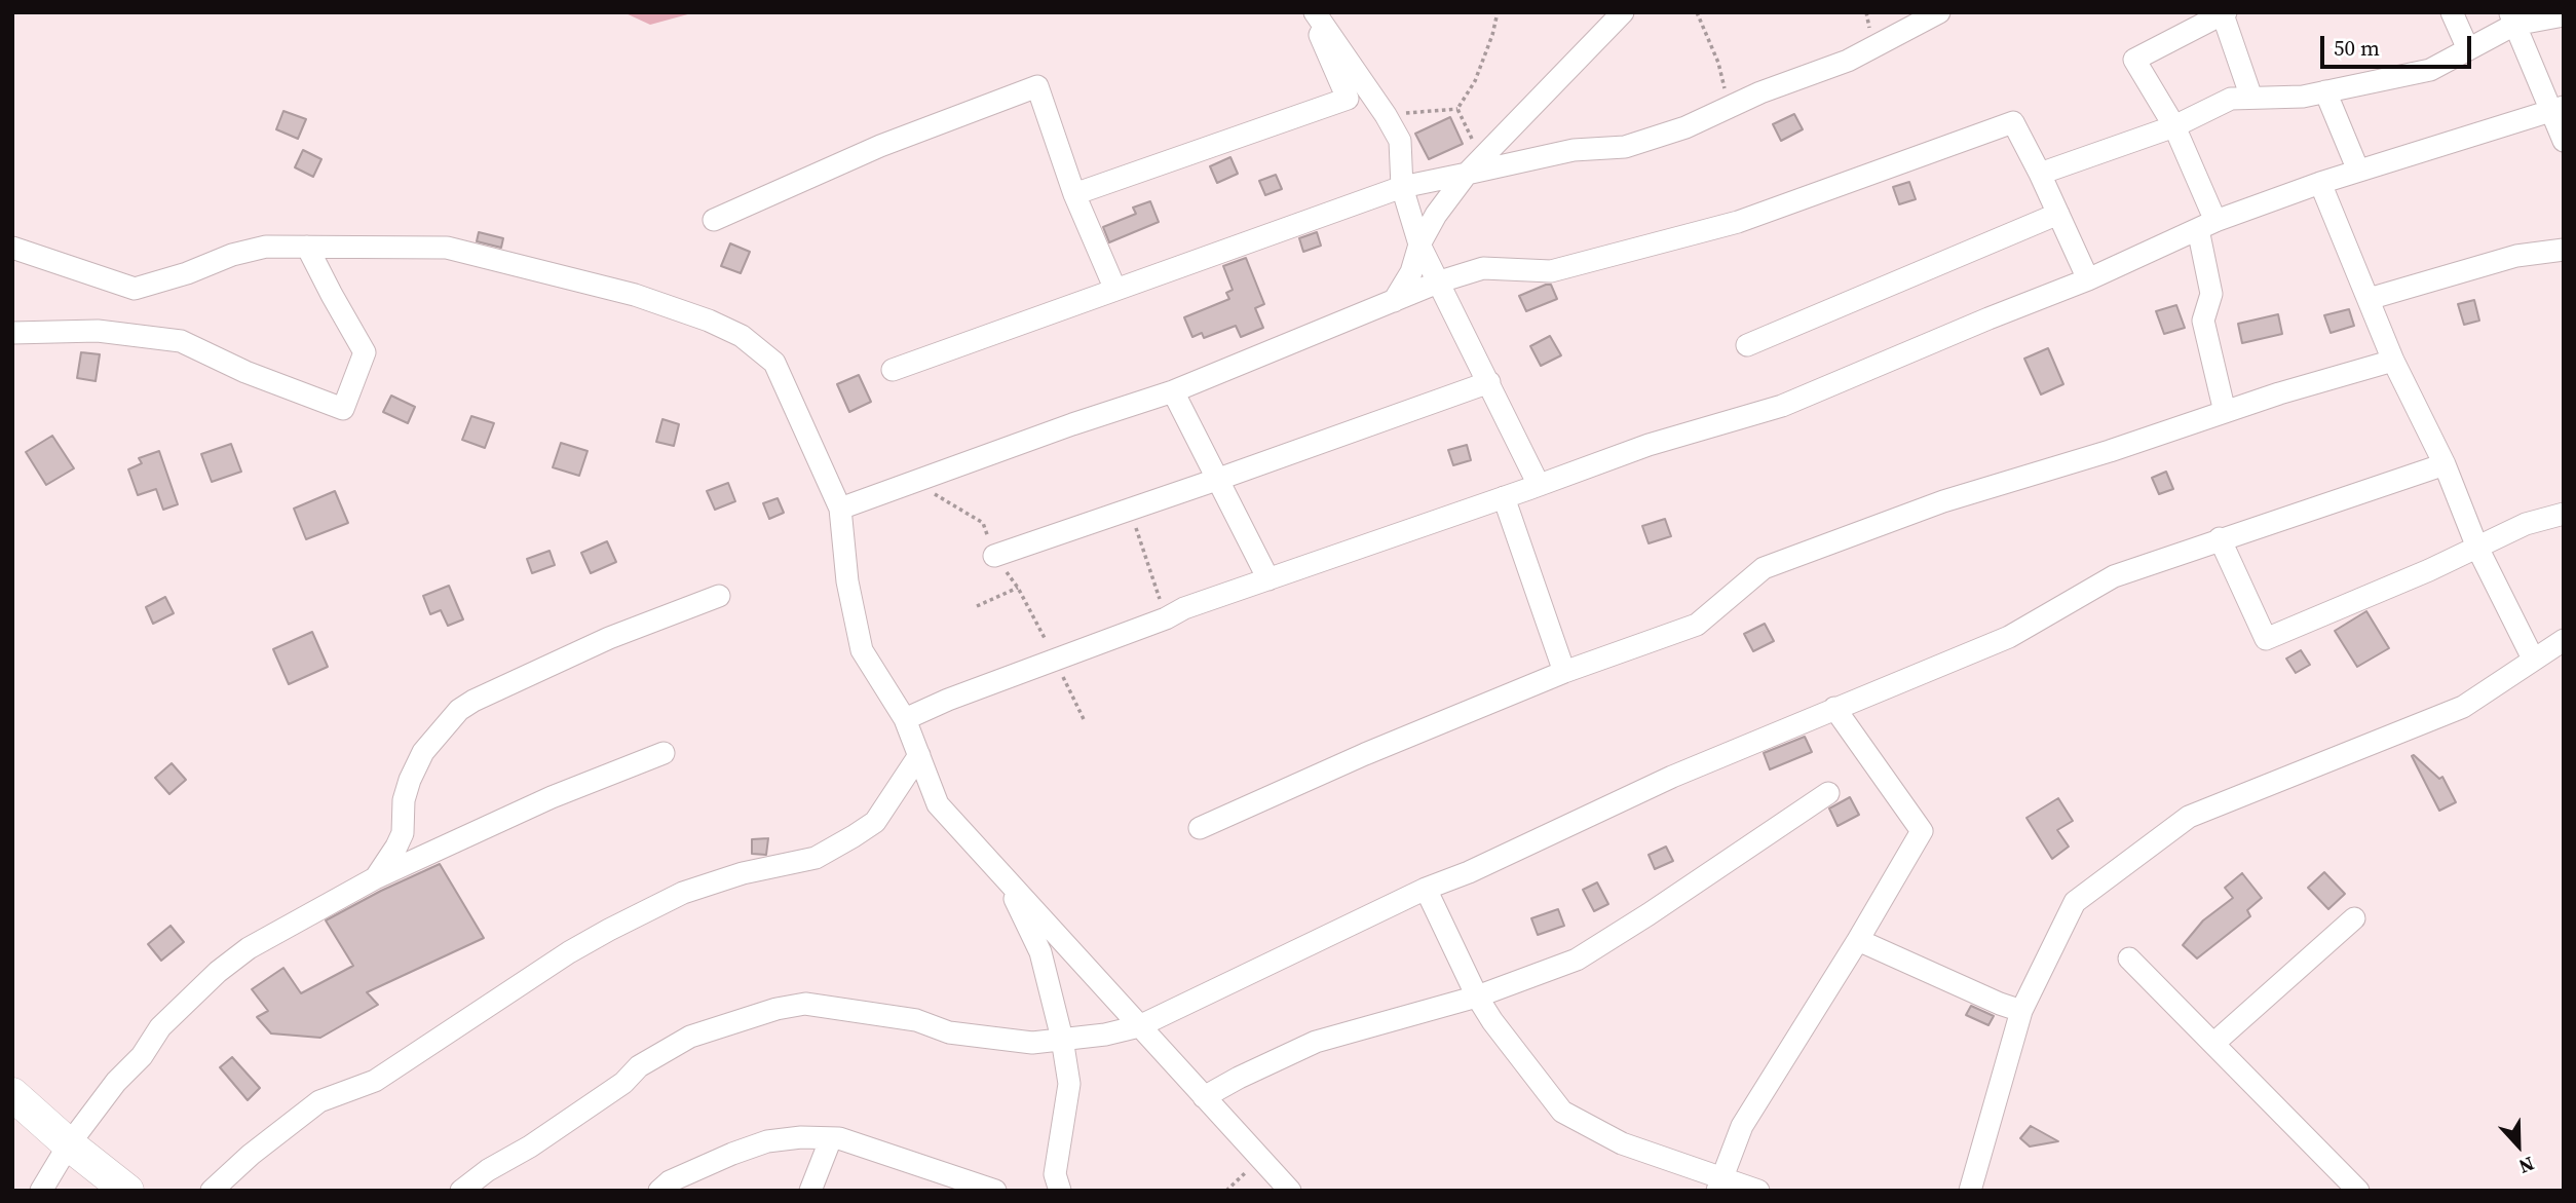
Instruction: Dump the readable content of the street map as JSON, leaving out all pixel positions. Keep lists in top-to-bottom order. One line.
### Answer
{"scale_bar":"50 m","north":"bottom"}
